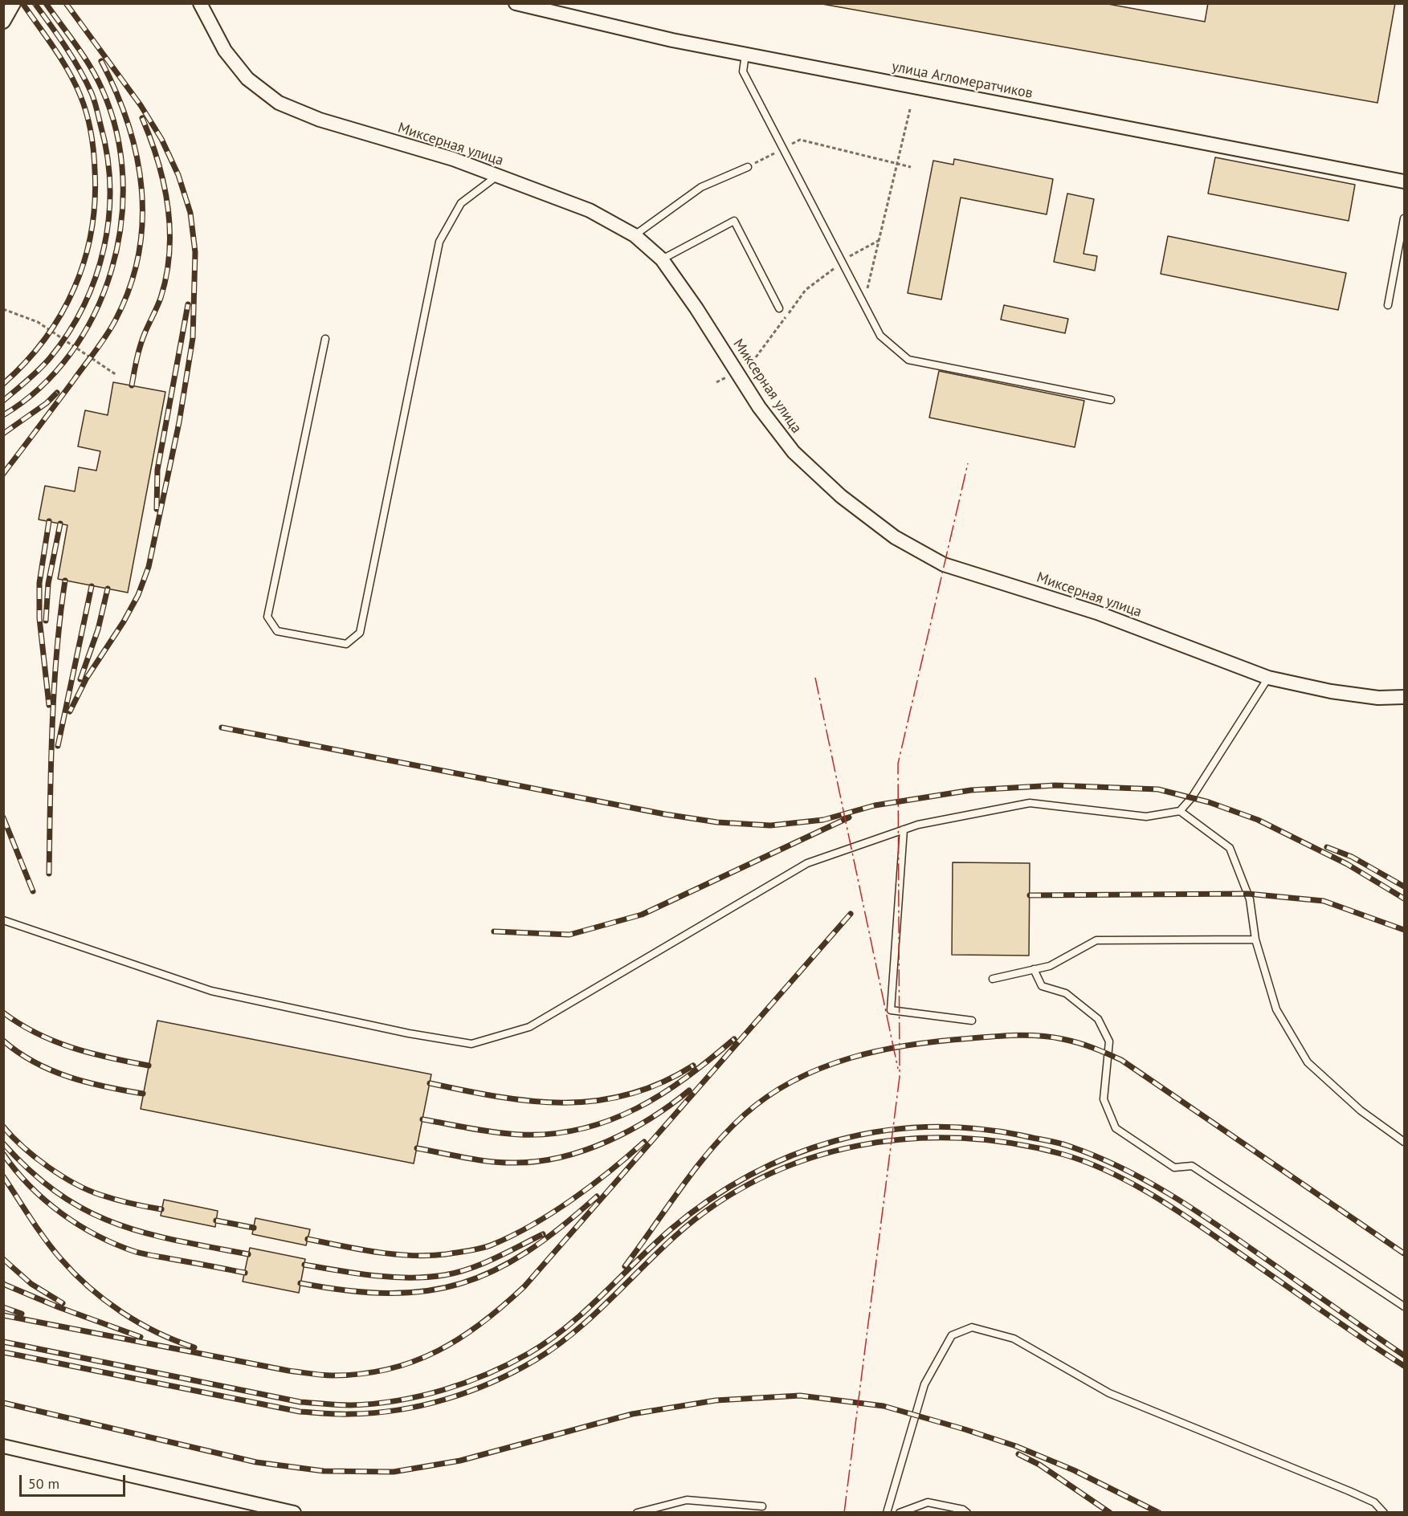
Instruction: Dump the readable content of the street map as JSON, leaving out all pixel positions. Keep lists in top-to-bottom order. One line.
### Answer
{"streets":{"street":["улица Агломератчиков","Миксерная улица"]},"scale_bar":"50 m"}
